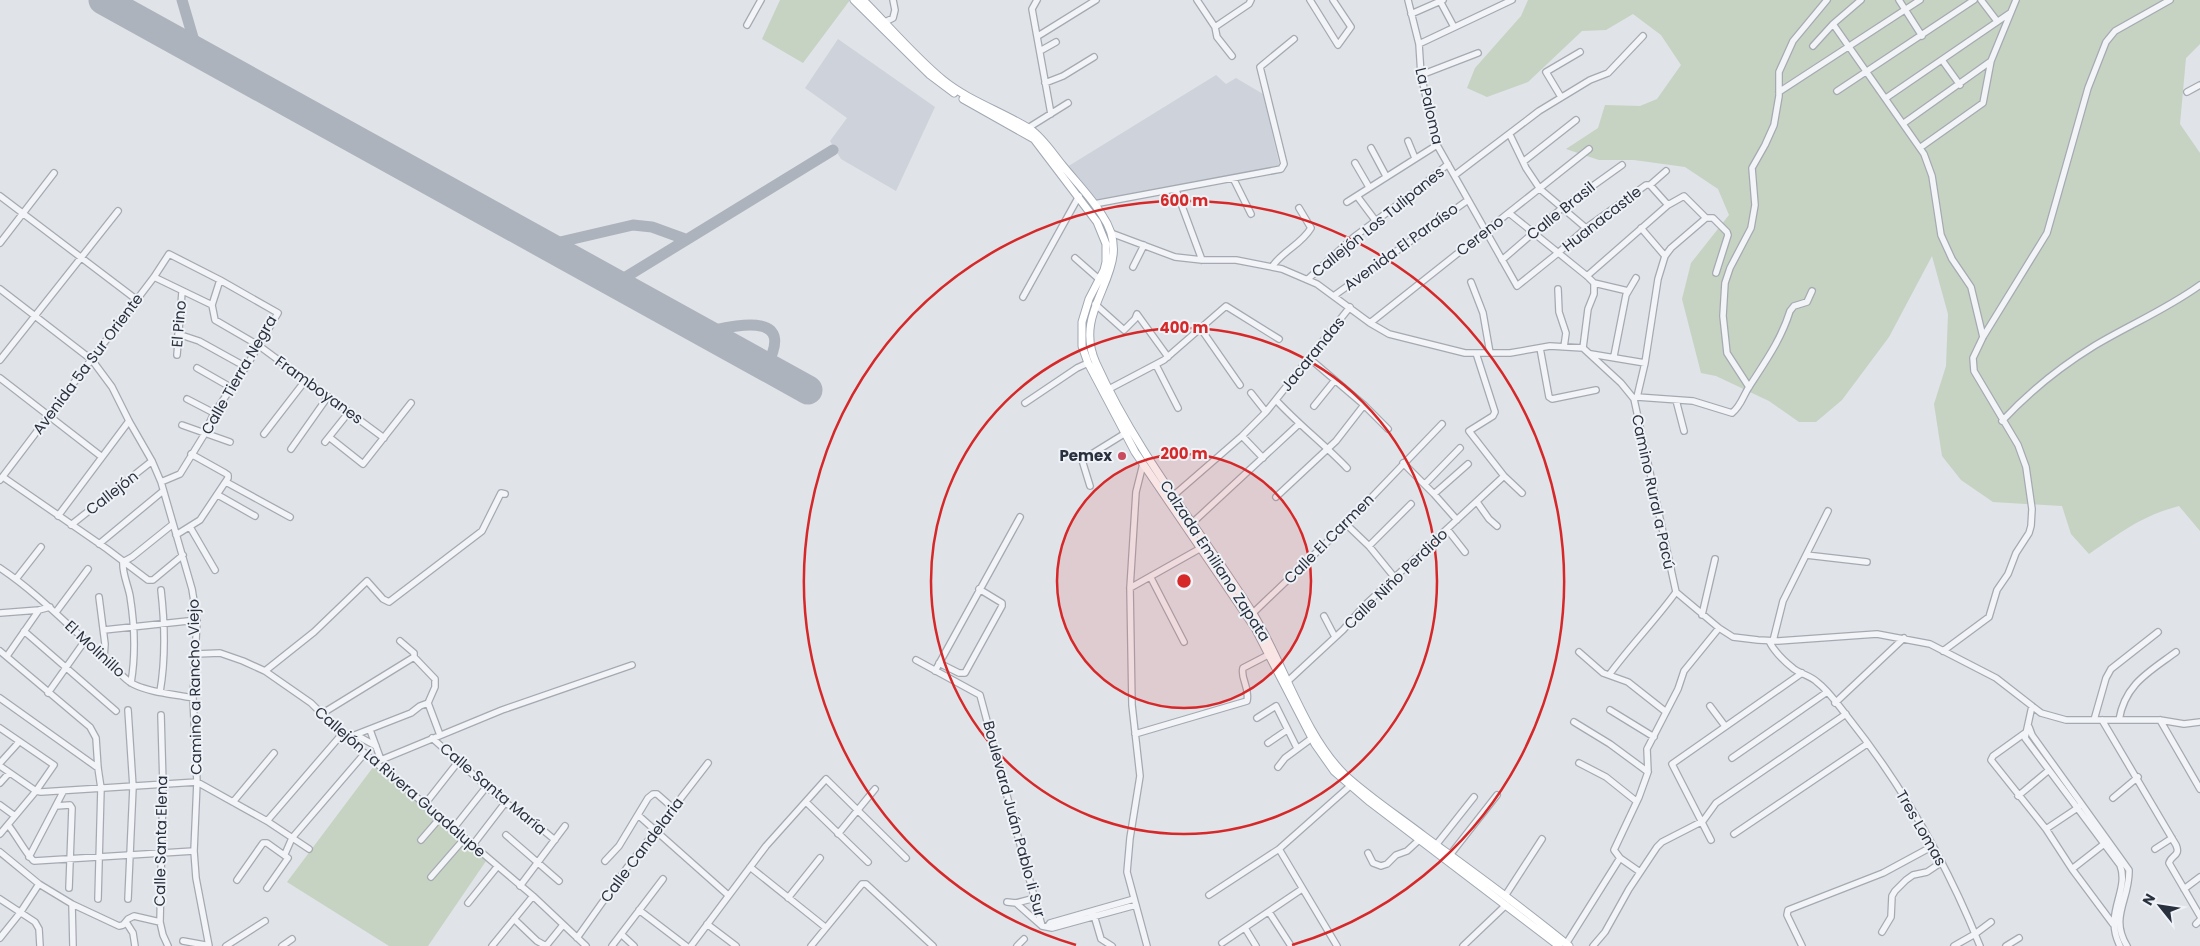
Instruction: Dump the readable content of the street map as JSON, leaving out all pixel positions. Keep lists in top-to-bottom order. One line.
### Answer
{"streets":{"main road":["Calzada Emiliano Zapata"],"street":["La Paloma","Calle Brasil","Huanacastle","Callejón Los Tulipanes","Cereno","Avenida El Paraíso","El Pino","Jacarandas","Avenida 5a Sur Oriente","Calle Tierra Negra","Framboyanes","Camino Rural a Pacú","Callejón","Calle El Carmen","Calle Niño Perdido","El Molinillo","Camino a Rancho Viejo","Callejón La Rivera Guadalupe","Calle Santa María","Boulevard Juán Pablo Ii Sur","Tres Lomas","Calle Santa Elena","Calle Candelaria"]},"crossings":[["La Paloma","Calle Brasil"],["La Paloma","Huanacastle"],["La Paloma","Callejón Los Tulipanes"],["La Paloma","Cereno"],["La Paloma","Avenida El Paraíso"],["Jacarandas","Calzada Emiliano Zapata"],["Avenida 5a Sur Oriente","Calle Tierra Negra"],["Avenida 5a Sur Oriente","Camino a Rancho Viejo"],["Calle Tierra Negra","Framboyanes"],["Calle Tierra Negra","Camino a Rancho Viejo"],["Callejón","Camino a Rancho Viejo"],["Calle El Carmen","Calzada Emiliano Zapata"],["Calzada Emiliano Zapata","Calle Niño Perdido"],["El Molinillo","Camino a Rancho Viejo"],["Camino a Rancho Viejo","Callejón La Rivera Guadalupe"],["Callejón La Rivera Guadalupe","Calle Candelaria"]],"places":["Pemex"],"north":"top left","rings":["600 m","400 m","200 m"]}
